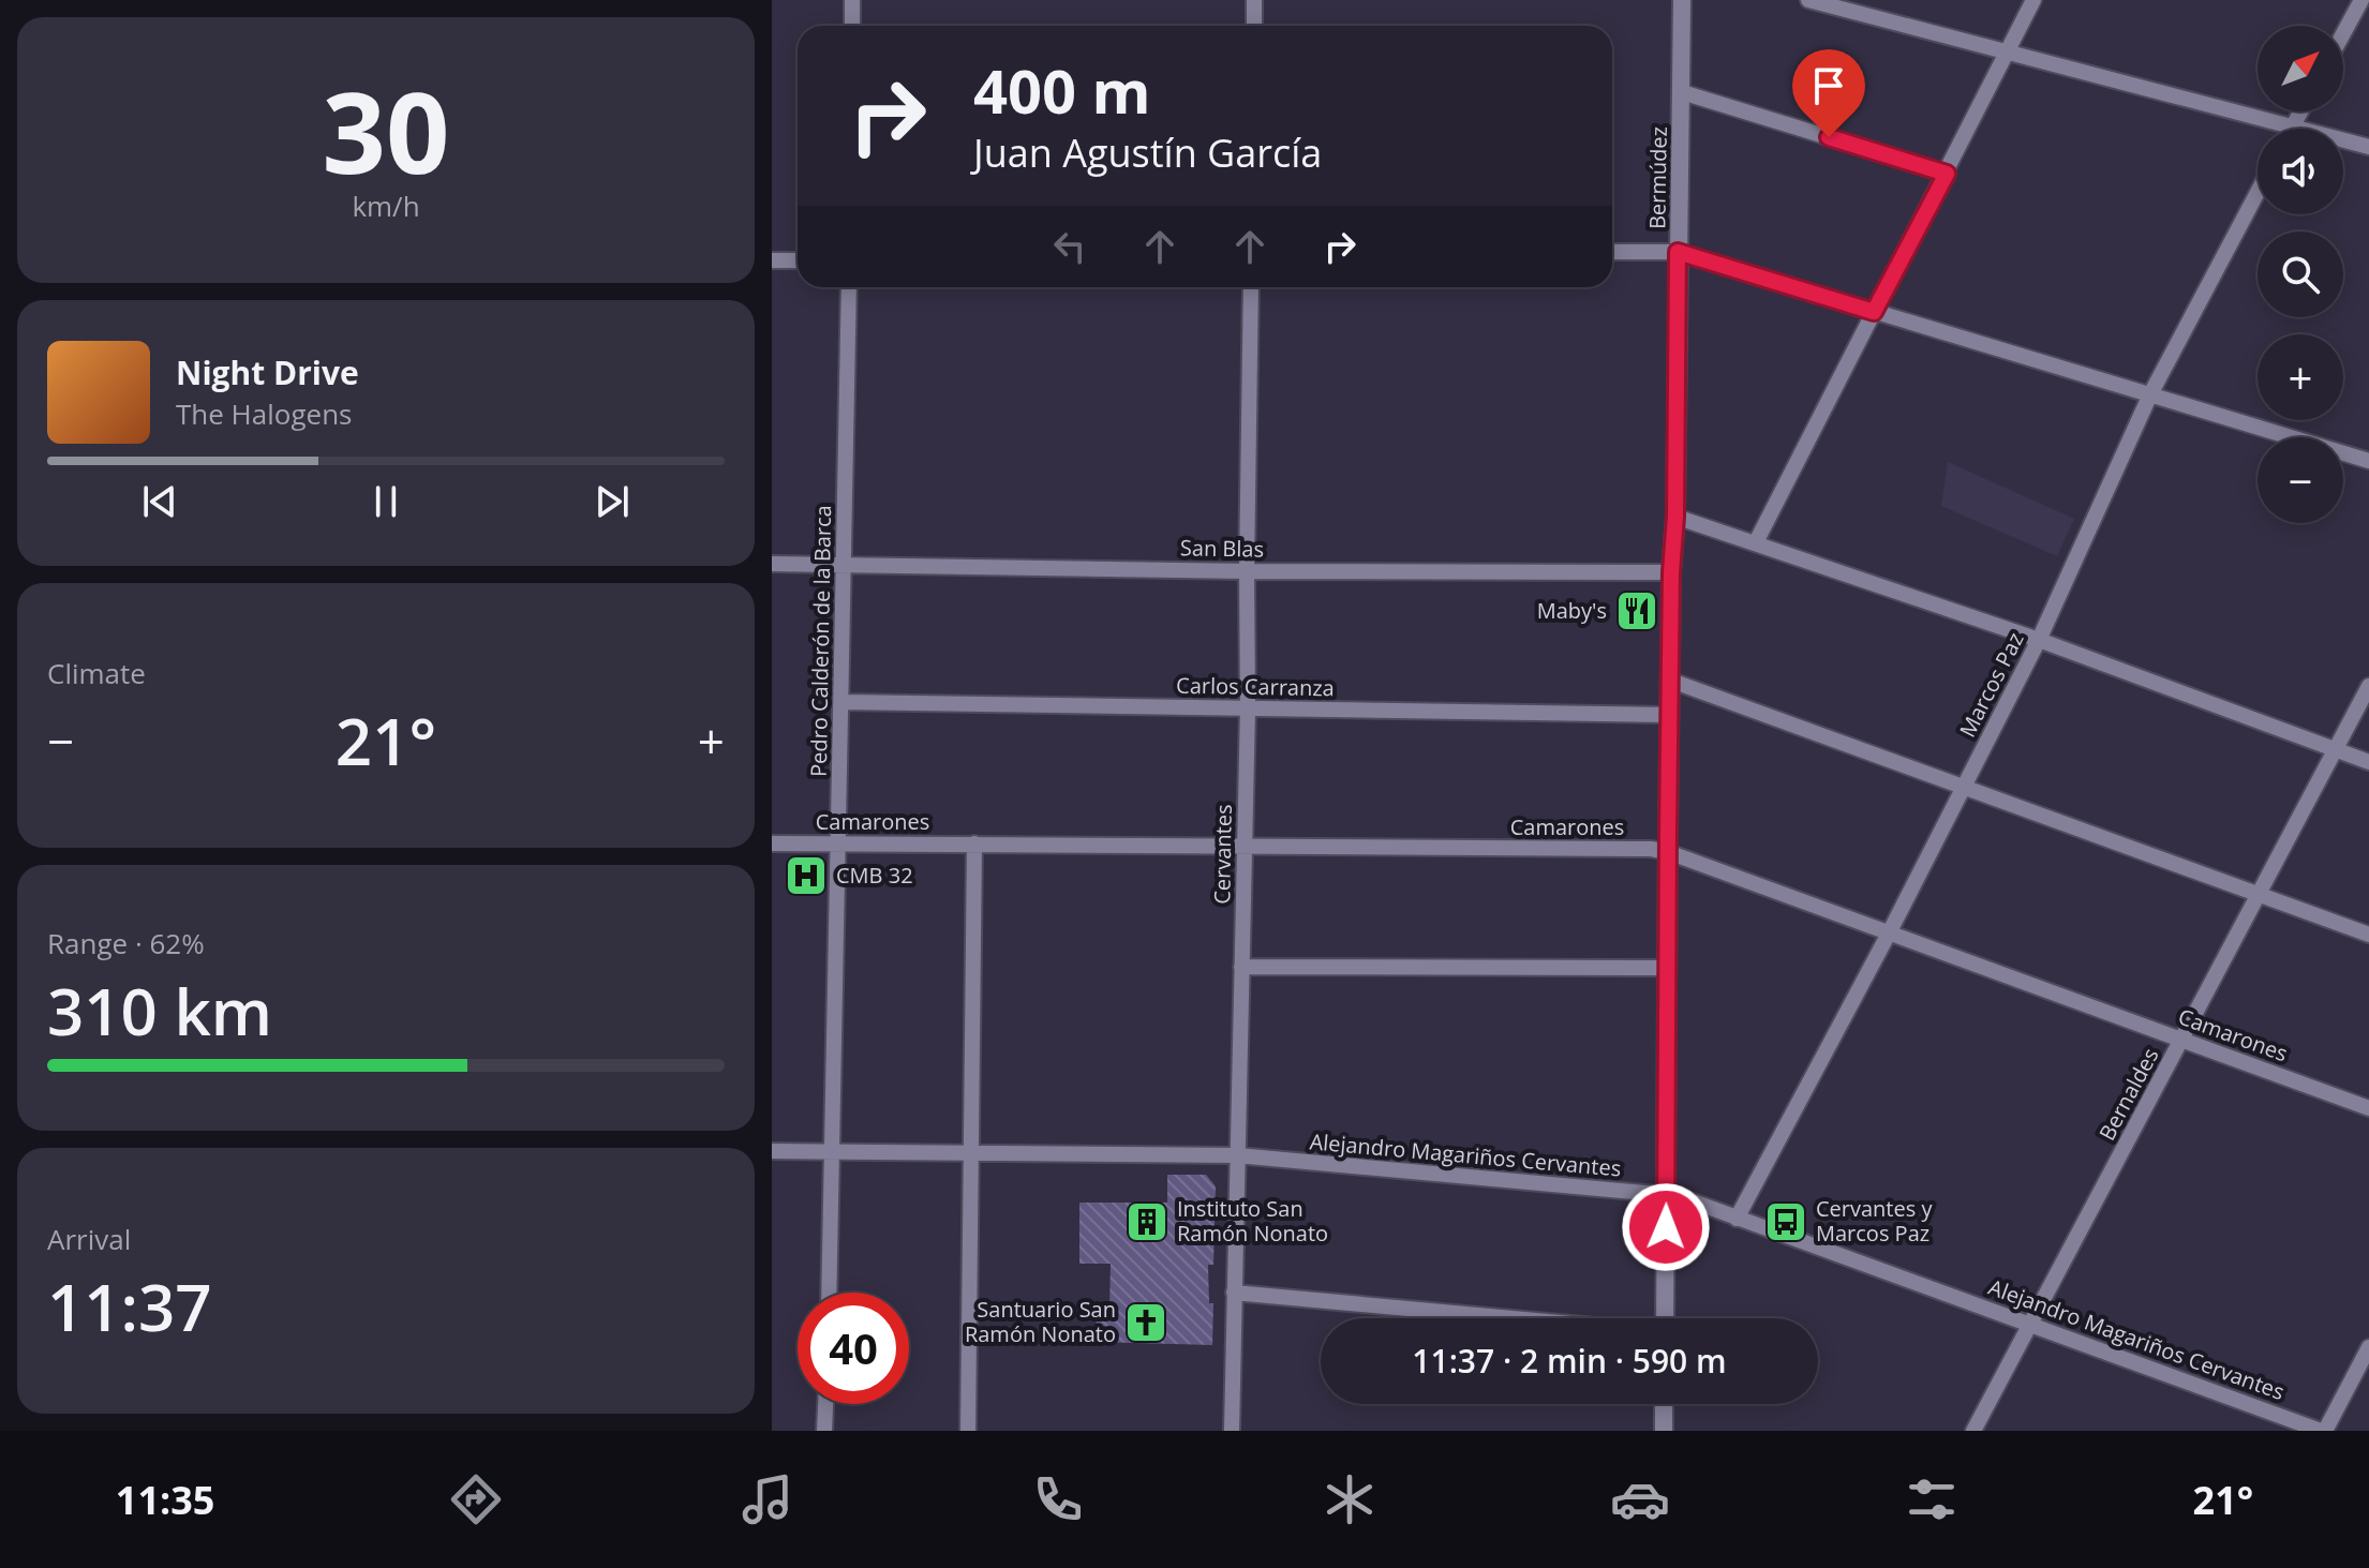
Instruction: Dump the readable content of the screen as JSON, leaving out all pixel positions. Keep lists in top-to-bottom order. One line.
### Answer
{"streets":{"street":["Bermúdez","San Blas","Pedro Calderón de la Barca","Marcos Paz","Carlos Carranza","Camarones","Cervantes","Bernaldes","Alejandro Magariños Cervantes"]},"crossings":[["Bermúdez","San Blas"],["Bermúdez","Carlos Carranza"],["Bermúdez","Camarones"],["Bermúdez","Alejandro Magariños Cervantes"],["San Blas","Pedro Calderón de la Barca"],["San Blas","Cervantes"],["Pedro Calderón de la Barca","Carlos Carranza"],["Pedro Calderón de la Barca","Camarones"],["Pedro Calderón de la Barca","Alejandro Magariños Cervantes"],["Marcos Paz","Camarones"],["Marcos Paz","Alejandro Magariños Cervantes"],["Carlos Carranza","Cervantes"],["Camarones","Cervantes"],["Camarones","Bernaldes"],["Cervantes","Alejandro Magariños Cervantes"],["Bernaldes","Alejandro Magariños Cervantes"]],"places":{"restaurant":["Maby's"],"hospital":["CMB 32"],"building":["Instituto San Ramón Nonato"],"bus stop":["Cervantes y Marcos Paz"],"church":["Santuario San Ramón Nonato"]},"north":"top right","page":{"tile":[["30","km/h"],"Climate",["Range · 62%","310 km"],["Arrival","11:37"]],"map_buttons":["+","−"],"turn":["400 m","Juan Agustín García"],"song":["Night Drive","The Halogens"],"heat":["−","21°","+"],"limit":"40","trip":"11:37 · 2 min · 590 m","tabs":["11:35","21°"]}}
